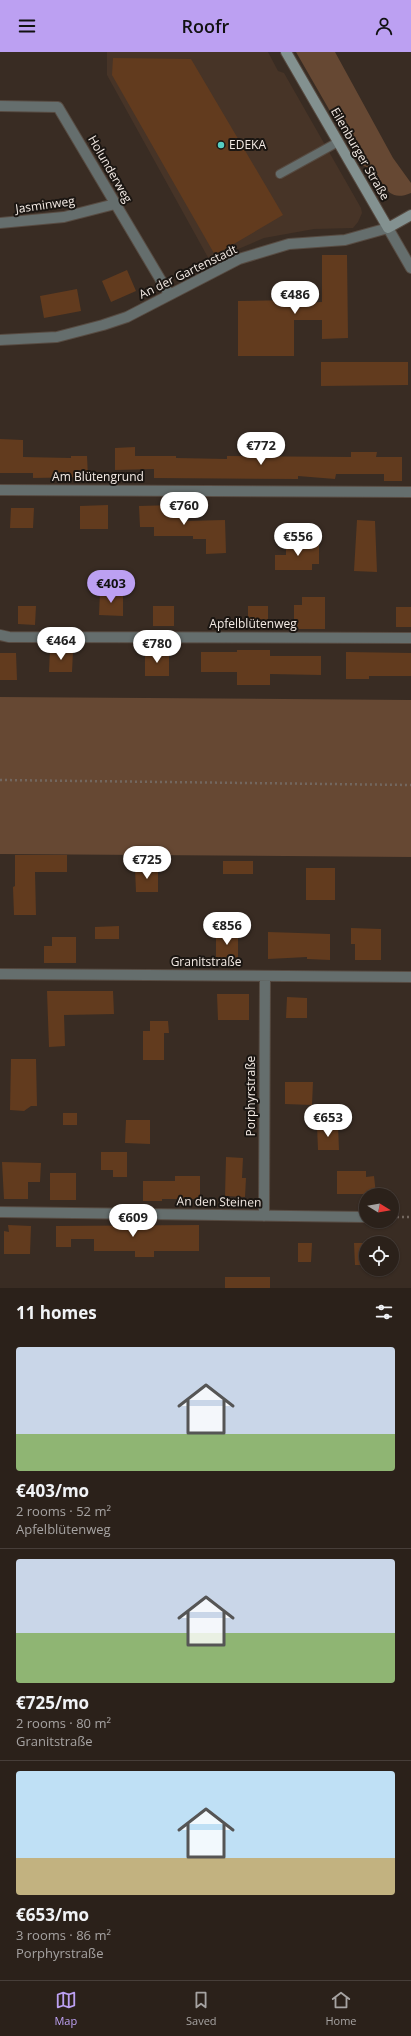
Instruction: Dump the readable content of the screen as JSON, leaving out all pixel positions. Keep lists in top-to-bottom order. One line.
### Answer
{"streets":{"street":["Eilenburger Straße","Holunderweg","Jasminweg","An der Gartenstadt","Am Blütengrund","Apfelblütenweg","Granitstraße","Porphyrstraße","An den Steinen"]},"crossings":[["Eilenburger Straße","An der Gartenstadt"],["Holunderweg","Jasminweg"],["Holunderweg","An der Gartenstadt"],["Granitstraße","Porphyrstraße"],["Porphyrstraße","An den Steinen"]],"places":["EDEKA"],"north":"right","page":{"header":"Roofr","price":["€486","€772","€760","€556","€403","€464","€780","€725","€856","€653","€609"],"heading":"11 homes","list":[{"name":"€403/mo","note":"2 rooms · 52 m² · Apfelblütenweg"},{"name":"€725/mo","note":"2 rooms · 80 m² · Granitstraße"},{"name":"€653/mo","note":"3 rooms · 86 m² · Porphyrstraße"}],"tabs":["Map","Saved","Home"]}}
